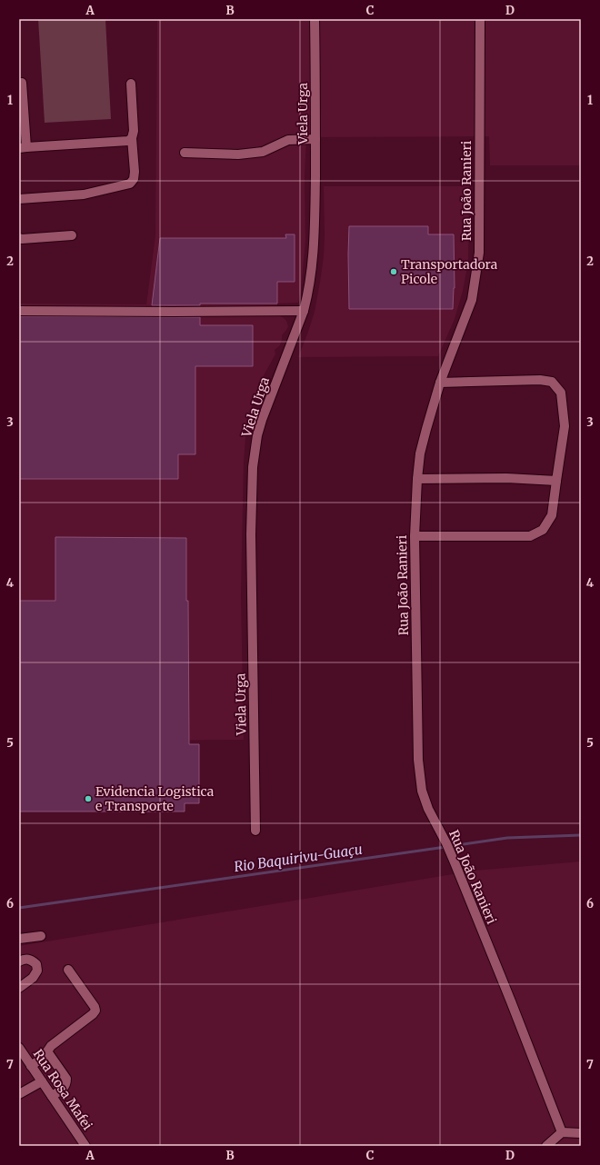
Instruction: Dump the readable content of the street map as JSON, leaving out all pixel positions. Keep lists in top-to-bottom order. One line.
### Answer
{"streets":{"street":["Viela Urga","Rua João Ranieri","Rua Rosa Mafei"]},"water":["Rio Baquirivu-Guaçu"],"places":["Transportadora Picole","Evidencia Logistica e Transporte"],"grid":{"columns":["A","B","C","D"],"rows":["1","2","3","4","5","6","7"]}}
